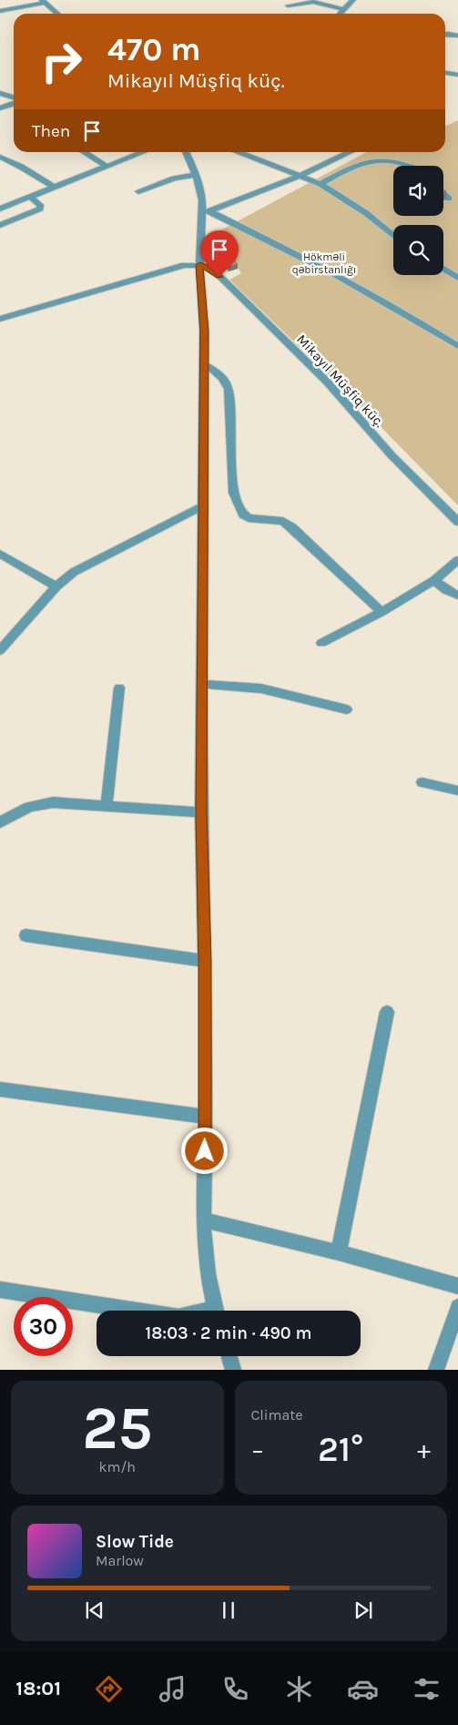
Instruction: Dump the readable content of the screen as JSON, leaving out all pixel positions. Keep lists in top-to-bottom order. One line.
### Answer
{"streets":{"street":["Mikayıl Müşfiq küç."]},"parks":["Hökməli qəbirstanlığı"],"page":{"turn":["470 m","Mikayıl Müşfiq küç."],"then":"Then","limit":"30","trip":"18:03 · 2 min · 490 m","tile":[["25","km/h"],"Climate"],"heat":["−","21°","+"],"song":["Slow Tide","Marlow"],"tabs":"18:01"}}
